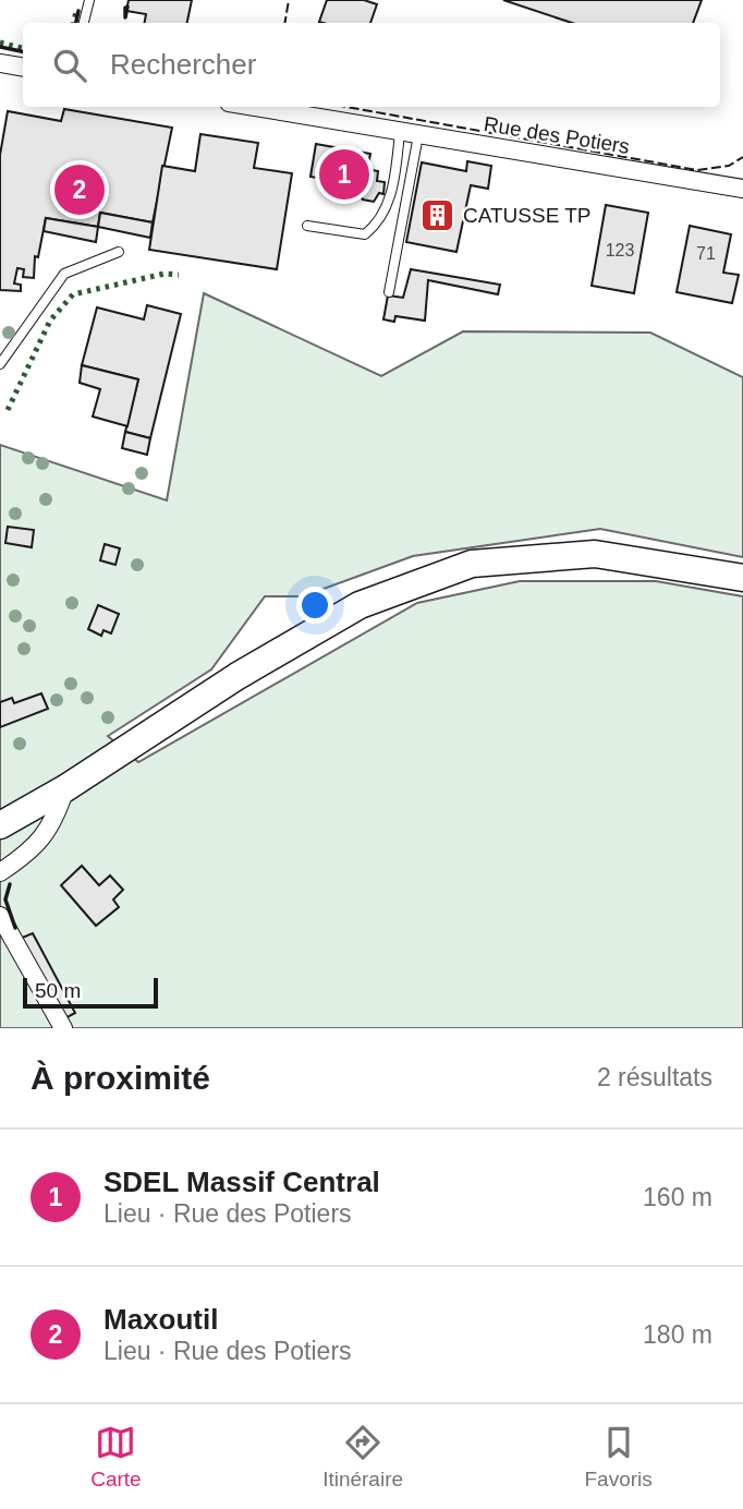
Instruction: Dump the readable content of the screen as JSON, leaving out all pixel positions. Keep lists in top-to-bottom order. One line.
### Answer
{"streets":{"street":["Rue des Potiers"]},"places":{"building":["CATUSSE TP"]},"house_numbers":["123","71"],"scale_bar":"50 m","page":{"search":"Rechercher","pins":["1","2"],"scale":"50 m","heading":["À proximité","2 résultats"],"list":[{"mark":"1","name":"SDEL Massif Central","note":"Lieu · Rue des Potiers","value":"160 m"},{"mark":"2","name":"Maxoutil","note":"Lieu · Rue des Potiers","value":"180 m"}],"nav":["Carte","Itinéraire","Favoris"]}}
